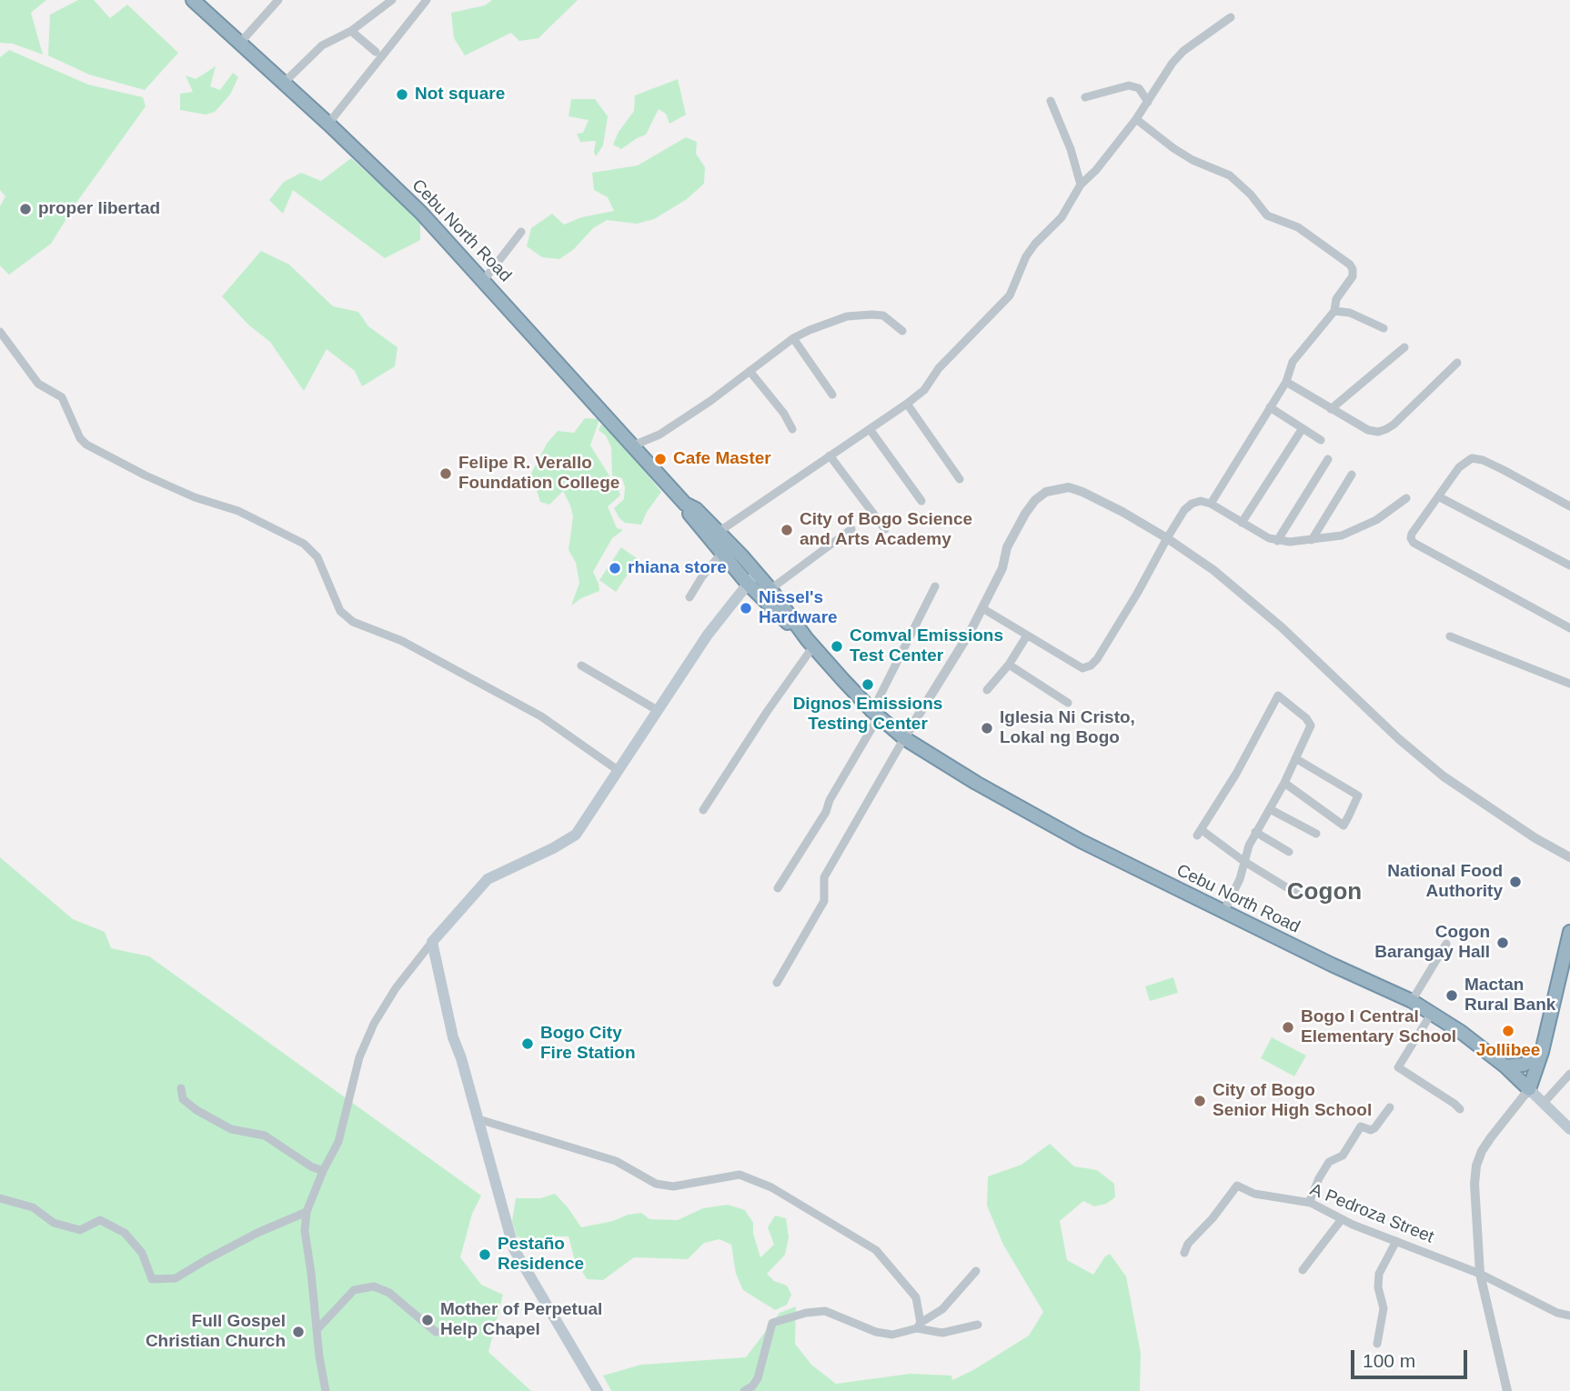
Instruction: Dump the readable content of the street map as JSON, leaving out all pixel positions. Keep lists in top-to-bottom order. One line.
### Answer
{"streets":{"highway":["Cebu North Road"],"street":["A Pedroza Street"]},"districts":["Cogon"],"places":["Not square","proper libertad","Cafe Master","Felipe R. Verallo Foundation College","City of Bogo Science and Arts Academy","rhiana store","Nissel's Hardware","Comval Emissions Test Center","Dignos Emissions Testing Center","Iglesia Ni Cristo, Lokal ng Bogo","National Food Authority","Cogon Barangay Hall","Mactan Rural Bank","Bogo I Central Elementary School","Jollibee","Bogo City Fire Station","City of Bogo Senior High School","Pestaño Residence","Mother of Perpetual Help Chapel","Full Gospel Christian Church"],"scale_bar":"100 m"}
